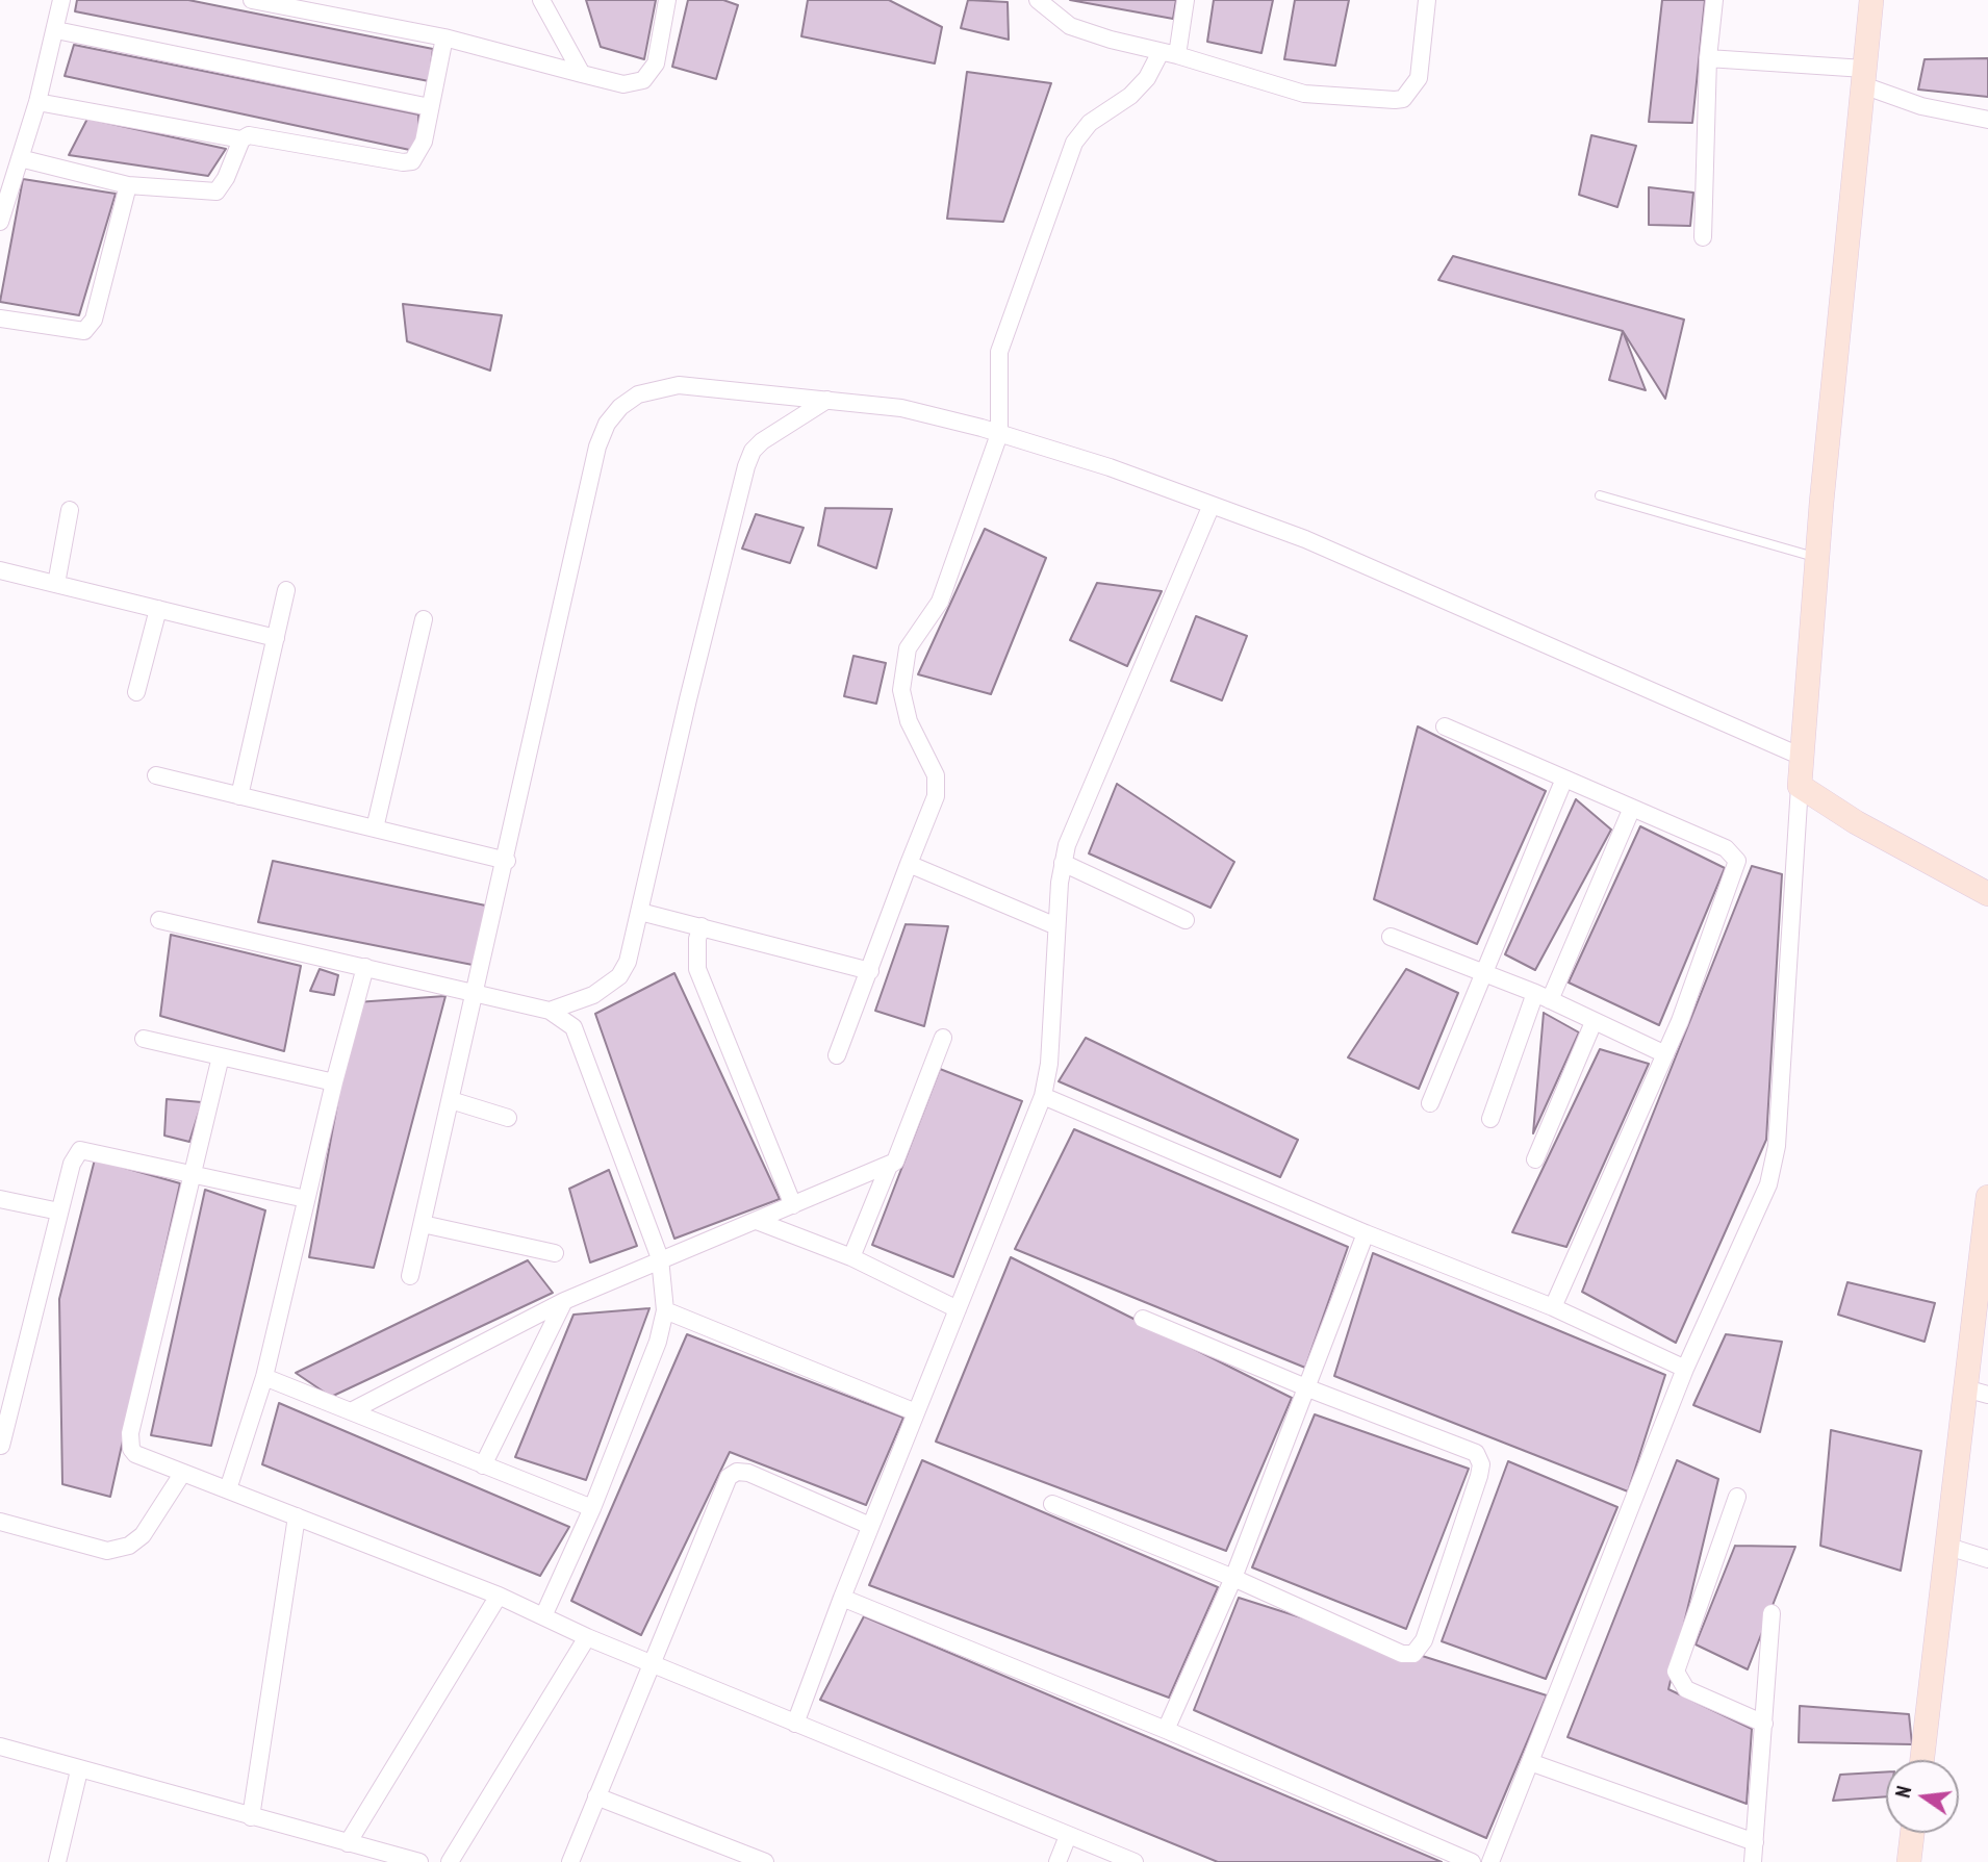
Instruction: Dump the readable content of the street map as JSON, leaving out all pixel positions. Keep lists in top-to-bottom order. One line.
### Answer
{"north":"left"}
